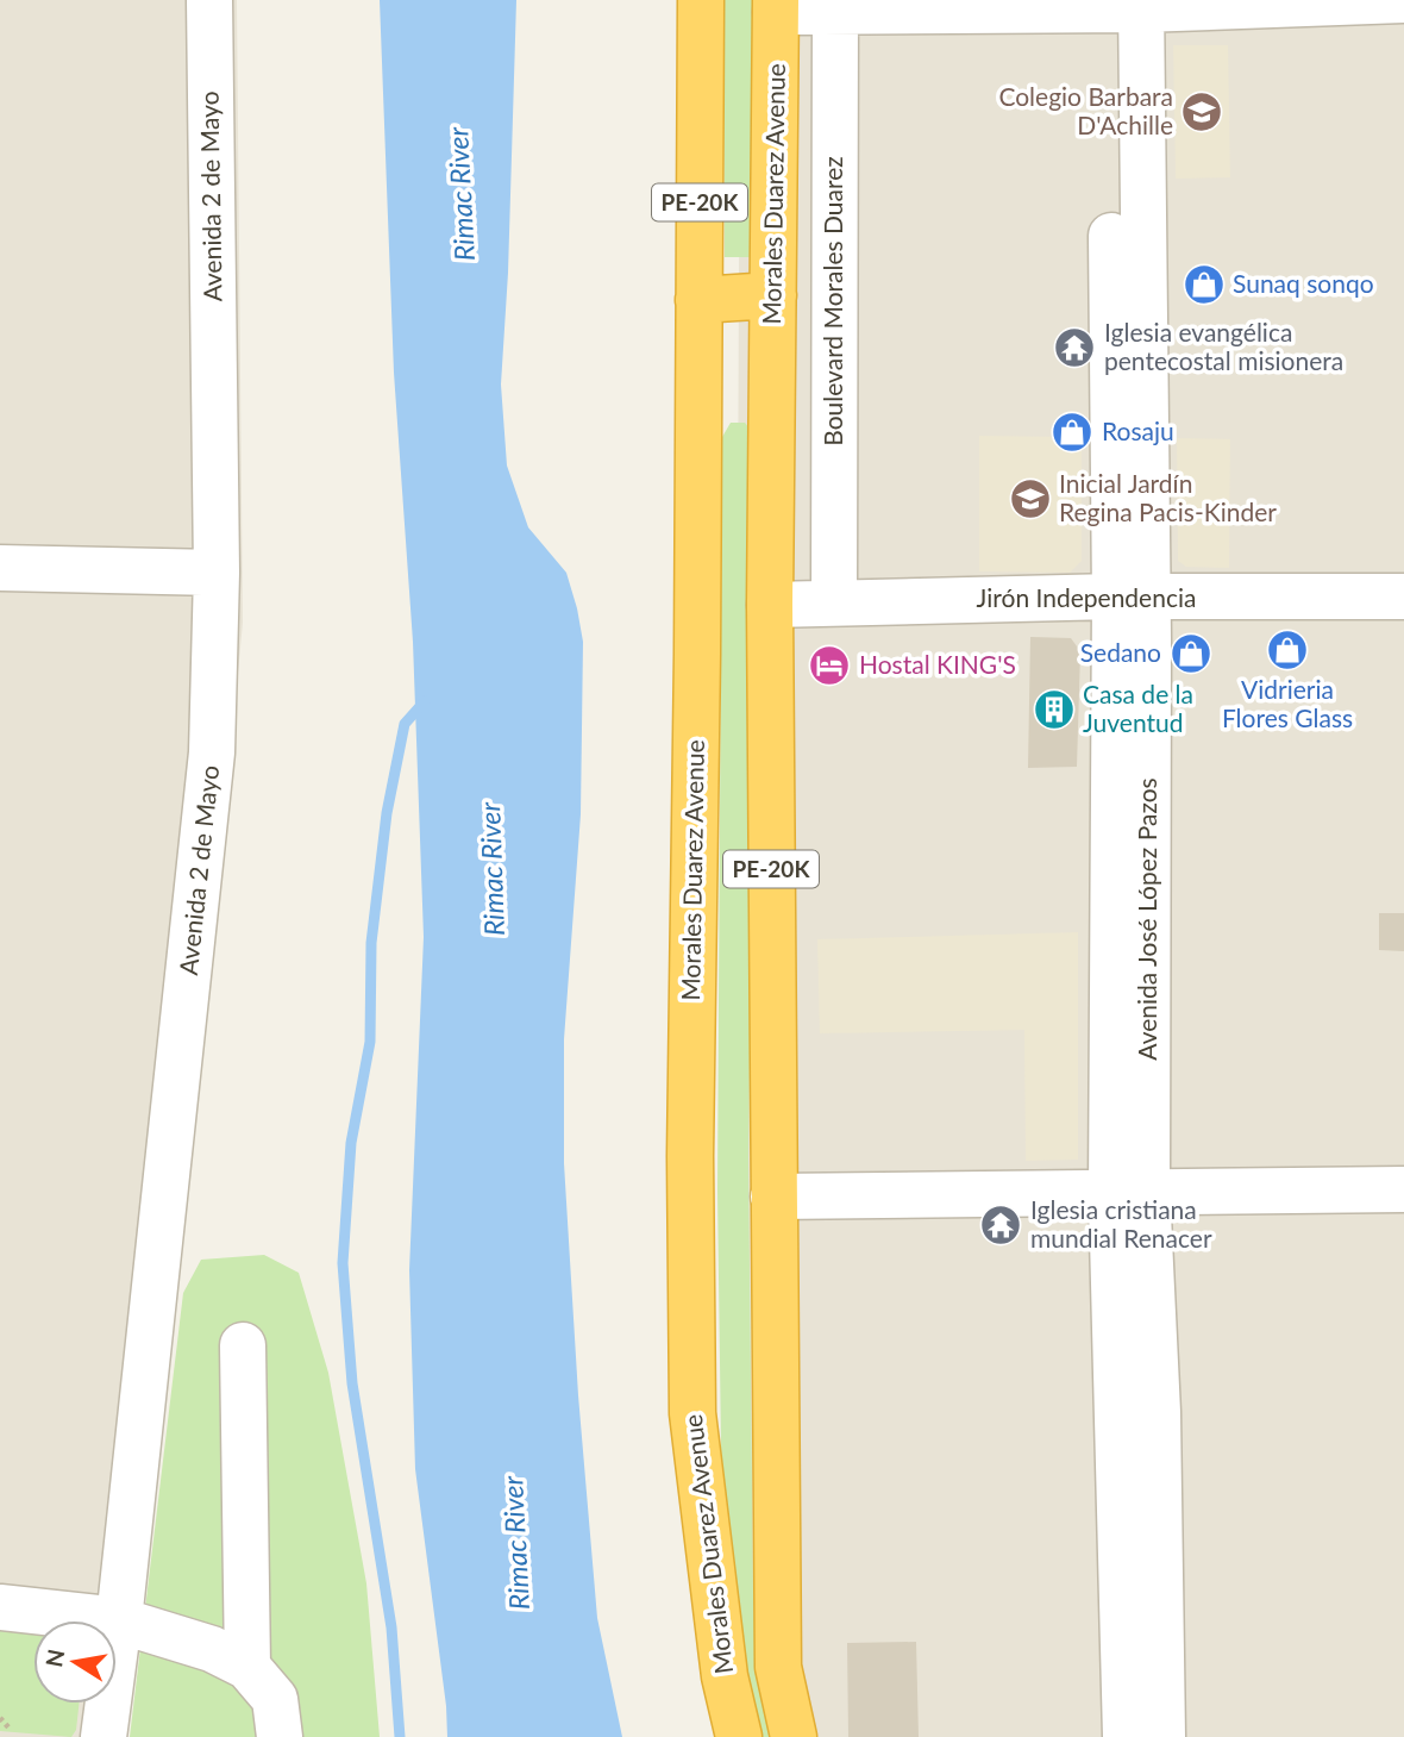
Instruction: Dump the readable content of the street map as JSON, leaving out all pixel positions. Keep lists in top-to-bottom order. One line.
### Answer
{"streets":{"highway":["Morales Duarez Avenue","PE-20K"],"street":["Avenida 2 de Mayo","Boulevard Morales Duarez","Jirón Independencia","Avenida José López Pazos"]},"crossings":[["Morales Duarez Avenue","Jirón Independencia"],["Boulevard Morales Duarez","Jirón Independencia"],["Jirón Independencia","Avenida José López Pazos"]],"water":["Rimac River"],"places":{"school or university":["Colegio Barbara D'Achille","Inicial Jardín Regina Pacis-Kinder"],"shop":["Sunaq sonqo","Rosaju","Vidrieria Flores Glass","Sedano"],"temple":["Iglesia evangélica pentecostal misionera","Iglesia cristiana mundial Renacer"],"hotel":["Hostal KING'S"],"building":["Casa de la Juventud"]},"north":"left"}
